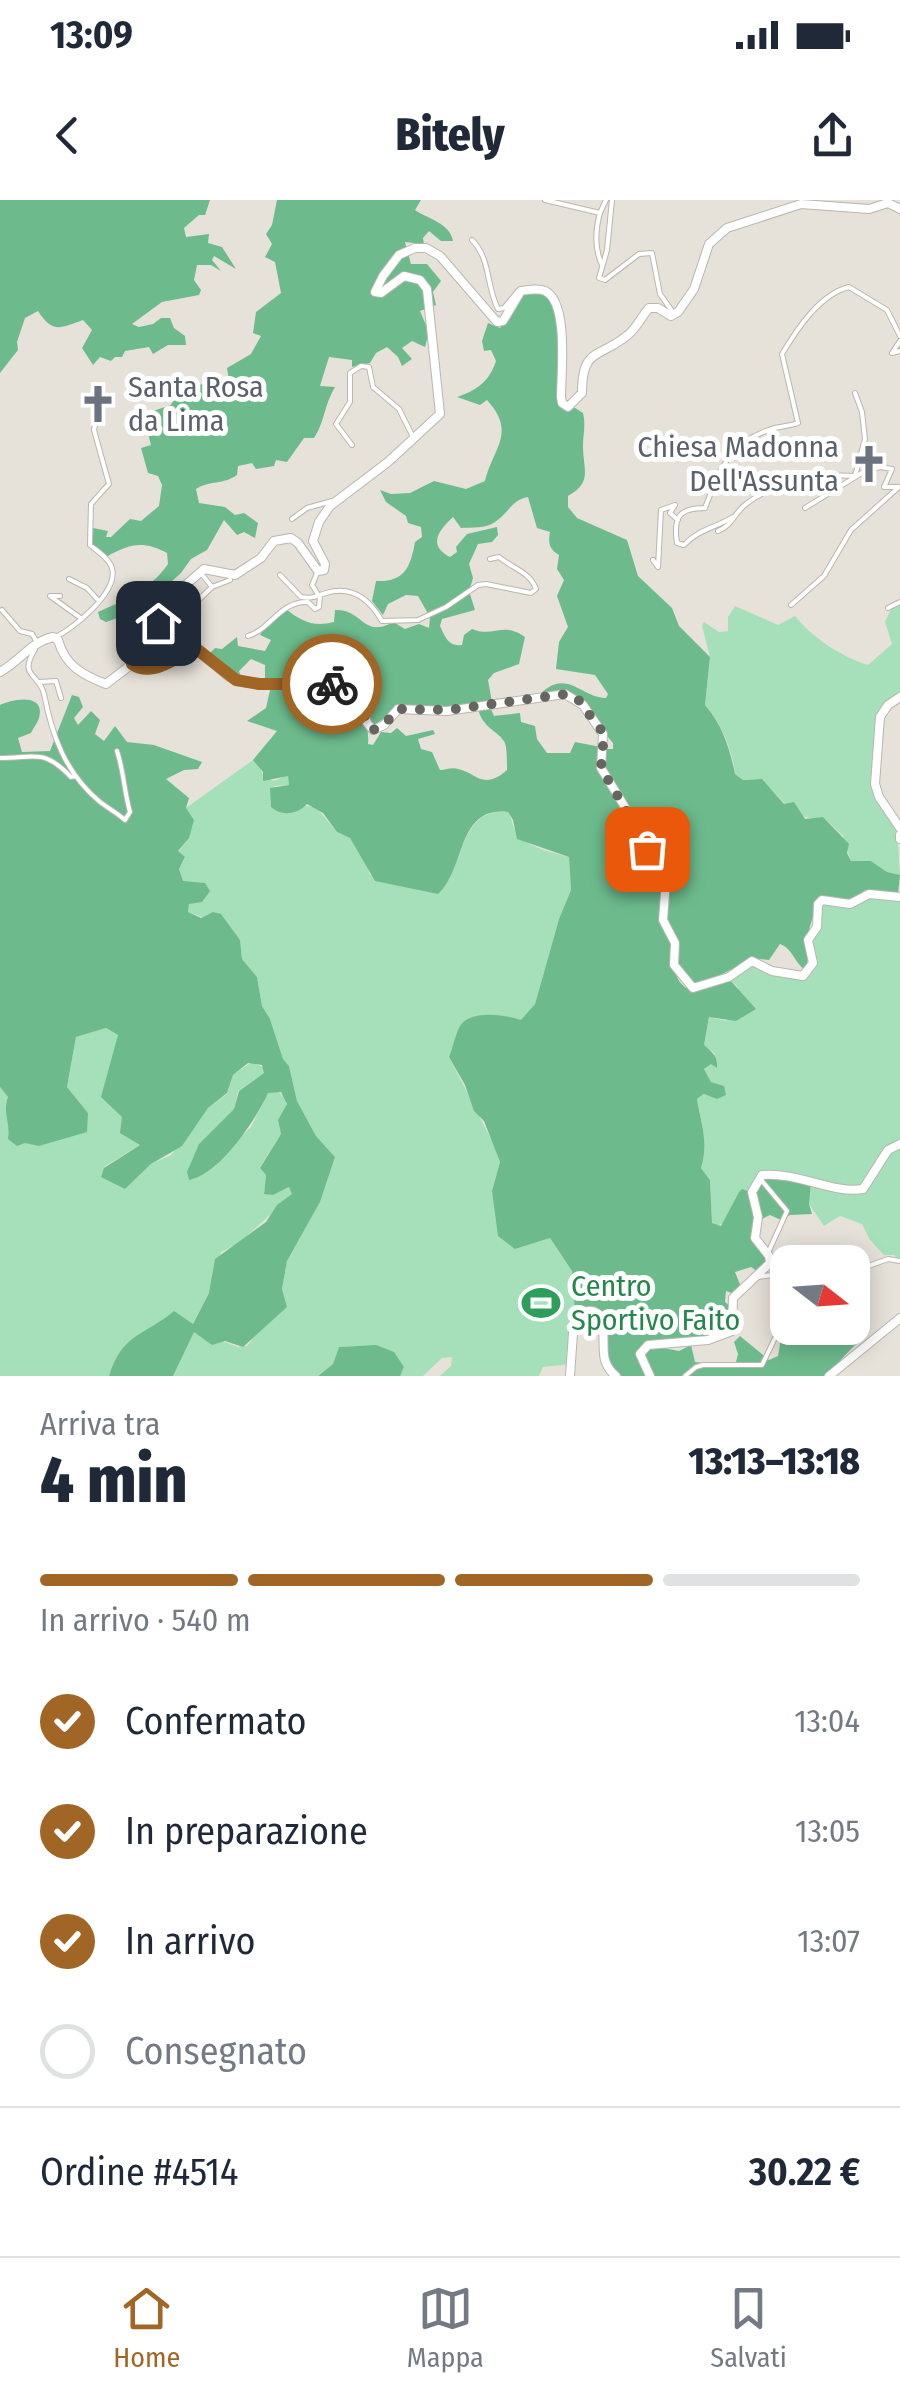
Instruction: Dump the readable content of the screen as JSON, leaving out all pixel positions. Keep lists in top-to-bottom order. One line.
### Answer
{"places":{"church":["Santa Rosa da Lima","Chiesa Madonna Dell'Assunta"],"sports":["Centro Sportivo Faito"]},"north":"right","page":{"status":"13:09","header":"Bitely","heading":["4 min","Arriva tra","13:13–13:18"],"panel":["Ordine #4514","30.22 €"],"bar":"In arrivo · 540 m","list":[["Confermato","13:04"],["In preparazione","13:05"],["In arrivo","13:07"],"Consegnato"],"tabs":["Home","Mappa","Salvati"]}}
